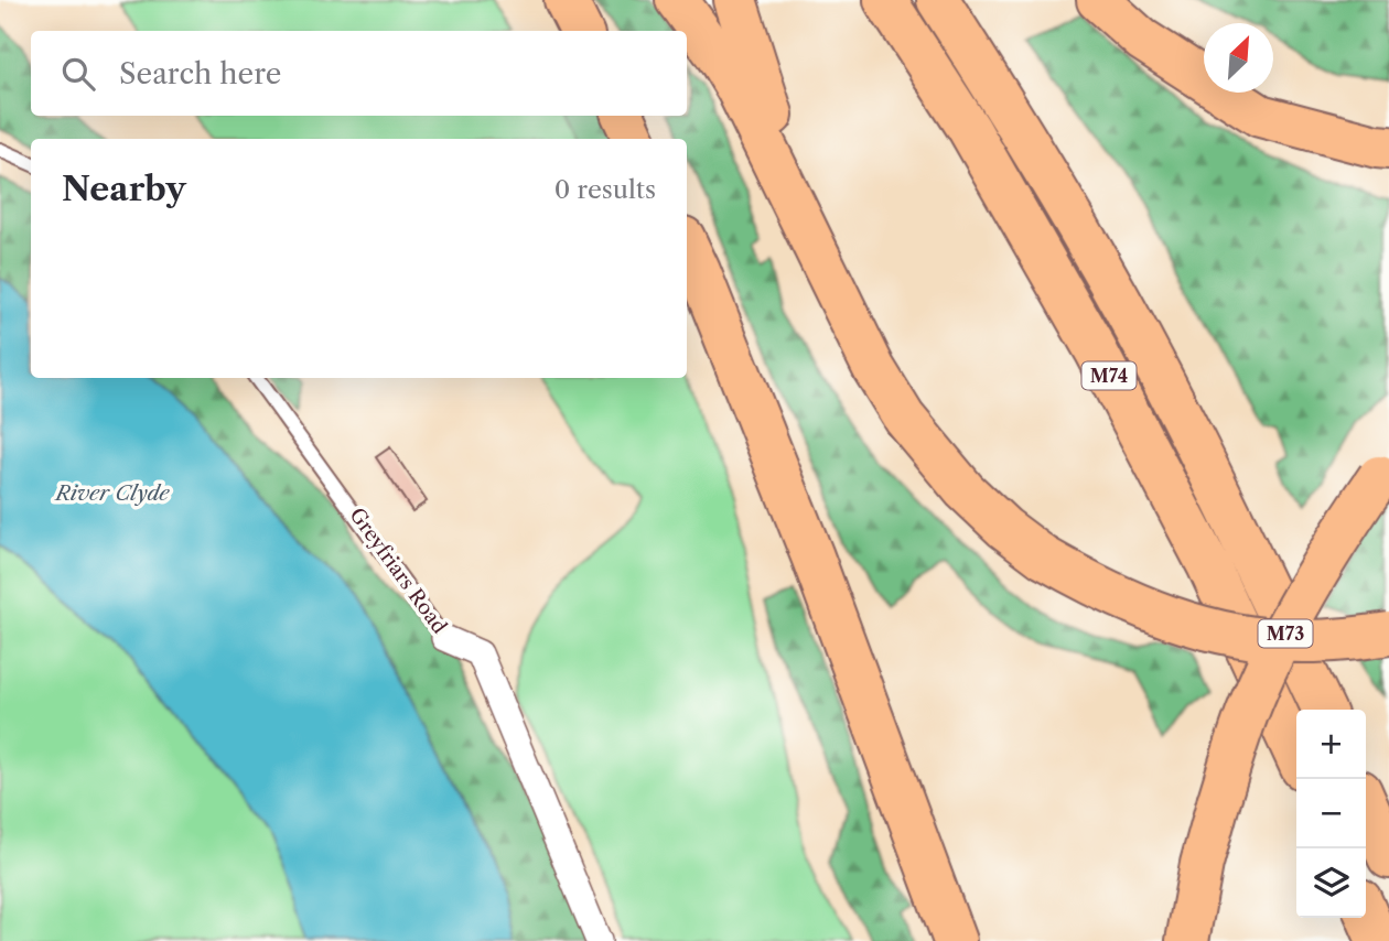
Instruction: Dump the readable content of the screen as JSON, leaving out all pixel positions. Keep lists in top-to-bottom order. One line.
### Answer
{"streets":{"highway":["M74","M73"],"street":["Greyfriars Road"]},"water":["River Clyde"],"north":"top right","page":{"search":"Search here","heading":["Nearby","0 results"],"map_buttons":["+","−"]}}
